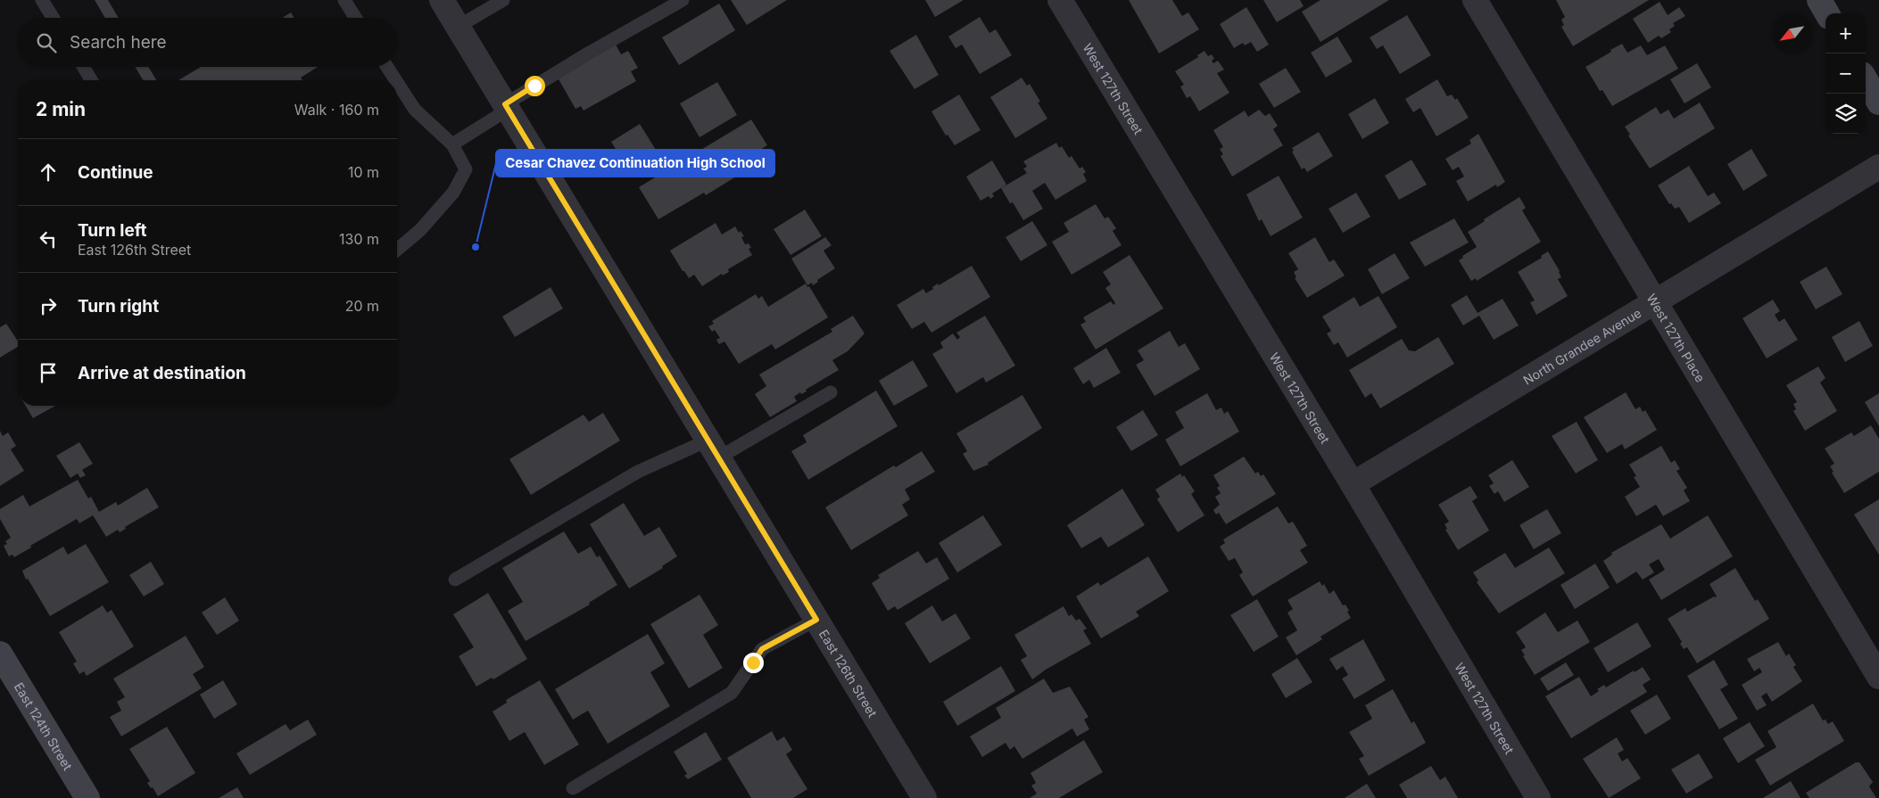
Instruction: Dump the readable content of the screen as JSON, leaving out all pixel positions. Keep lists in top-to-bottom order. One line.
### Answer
{"streets":{"street":["West 127th Street","West 127th Place","North Grandee Avenue","East 126th Street","East 124th Street"]},"crossings":[["West 127th Street","North Grandee Avenue"],["West 127th Place","North Grandee Avenue"]],"places":["Cesar Chavez Continuation High School"],"north":"bottom left","page":{"map_buttons":["+","−"],"search":"Search here","heading":["2 min","Walk · 160 m"],"list":[["Continue","10 m"],["Turn left","East 126th Street","130 m"],["Turn right","20 m"],"Arrive at destination"]}}
